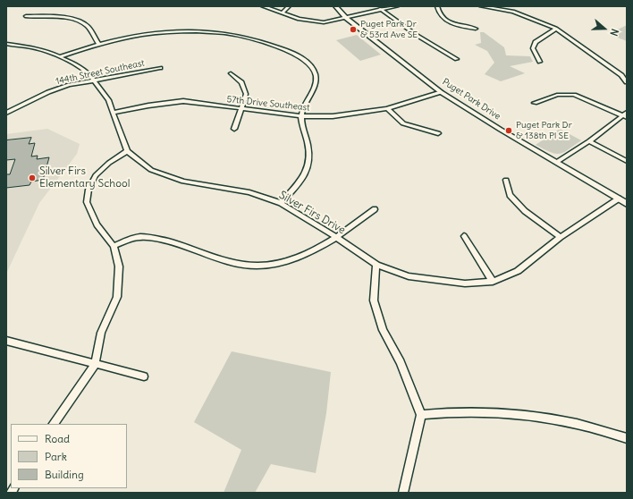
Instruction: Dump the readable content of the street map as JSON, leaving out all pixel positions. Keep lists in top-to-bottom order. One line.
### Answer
{"streets":{"street":["144th Street Southeast","Puget Park Drive","57th Drive Southeast","Silver Firs Drive"]},"crossings":[["Puget Park Drive","57th Drive Southeast"],["Puget Park Drive","Silver Firs Drive"]],"places":["Puget Park Dr & 53rd Ave SE","Puget Park Dr & 138th Pl SE","Silver Firs Elementary School"],"legend":["Road","Park","Building"],"north":"right"}
